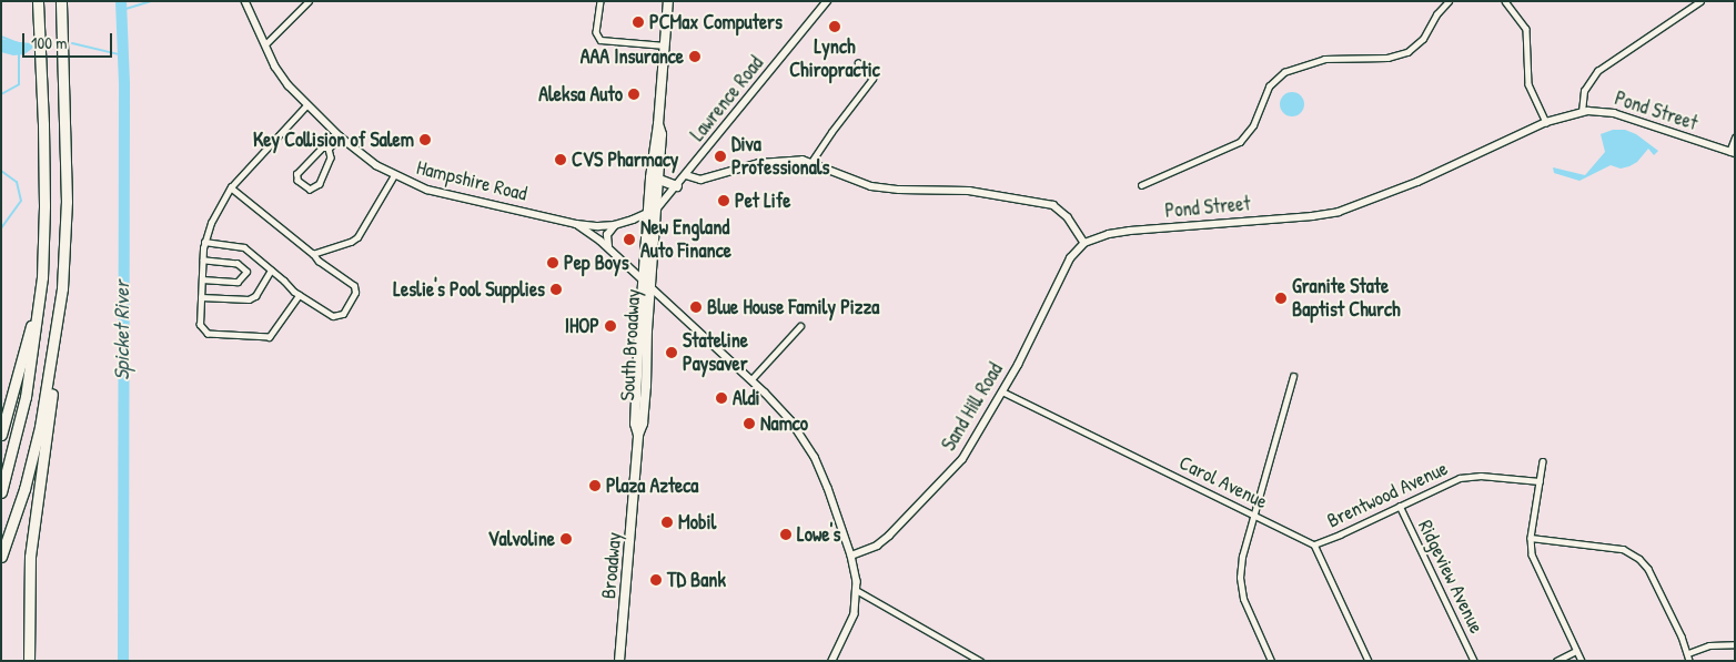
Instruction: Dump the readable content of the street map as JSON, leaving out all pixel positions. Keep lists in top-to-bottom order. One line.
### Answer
{"streets":{"main road":["South Broadway","Broadway"],"street":["Lawrence Road","Pond Street","Hampshire Road","Sand Hill Road","Carol Avenue","Brentwood Avenue","Ridgeview Avenue"]},"crossings":[["Lawrence Road","Hampshire Road"],["Lawrence Road","South Broadway"],["Pond Street","Sand Hill Road"],["Hampshire Road","South Broadway"],["Hampshire Road","Sand Hill Road"],["South Broadway","Broadway"],["Sand Hill Road","Carol Avenue"],["Carol Avenue","Brentwood Avenue"],["Brentwood Avenue","Ridgeview Avenue"]],"water":["Spicket River"],"places":["PCMax Computers","Lynch Chiropractic","AAA Insurance","Aleksa Auto","Key Collision of Salem","Diva Professionals","CVS Pharmacy","Pet Life","New England Auto Finance","Pep Boys","Leslie's Pool Supplies","Granite State Baptist Church","Blue House Family Pizza","IHOP","Stateline Paysaver","Aldi","Namco","Plaza Azteca","Mobil","Lowe's","Valvoline","TD Bank"],"scale_bar":"100 m"}
